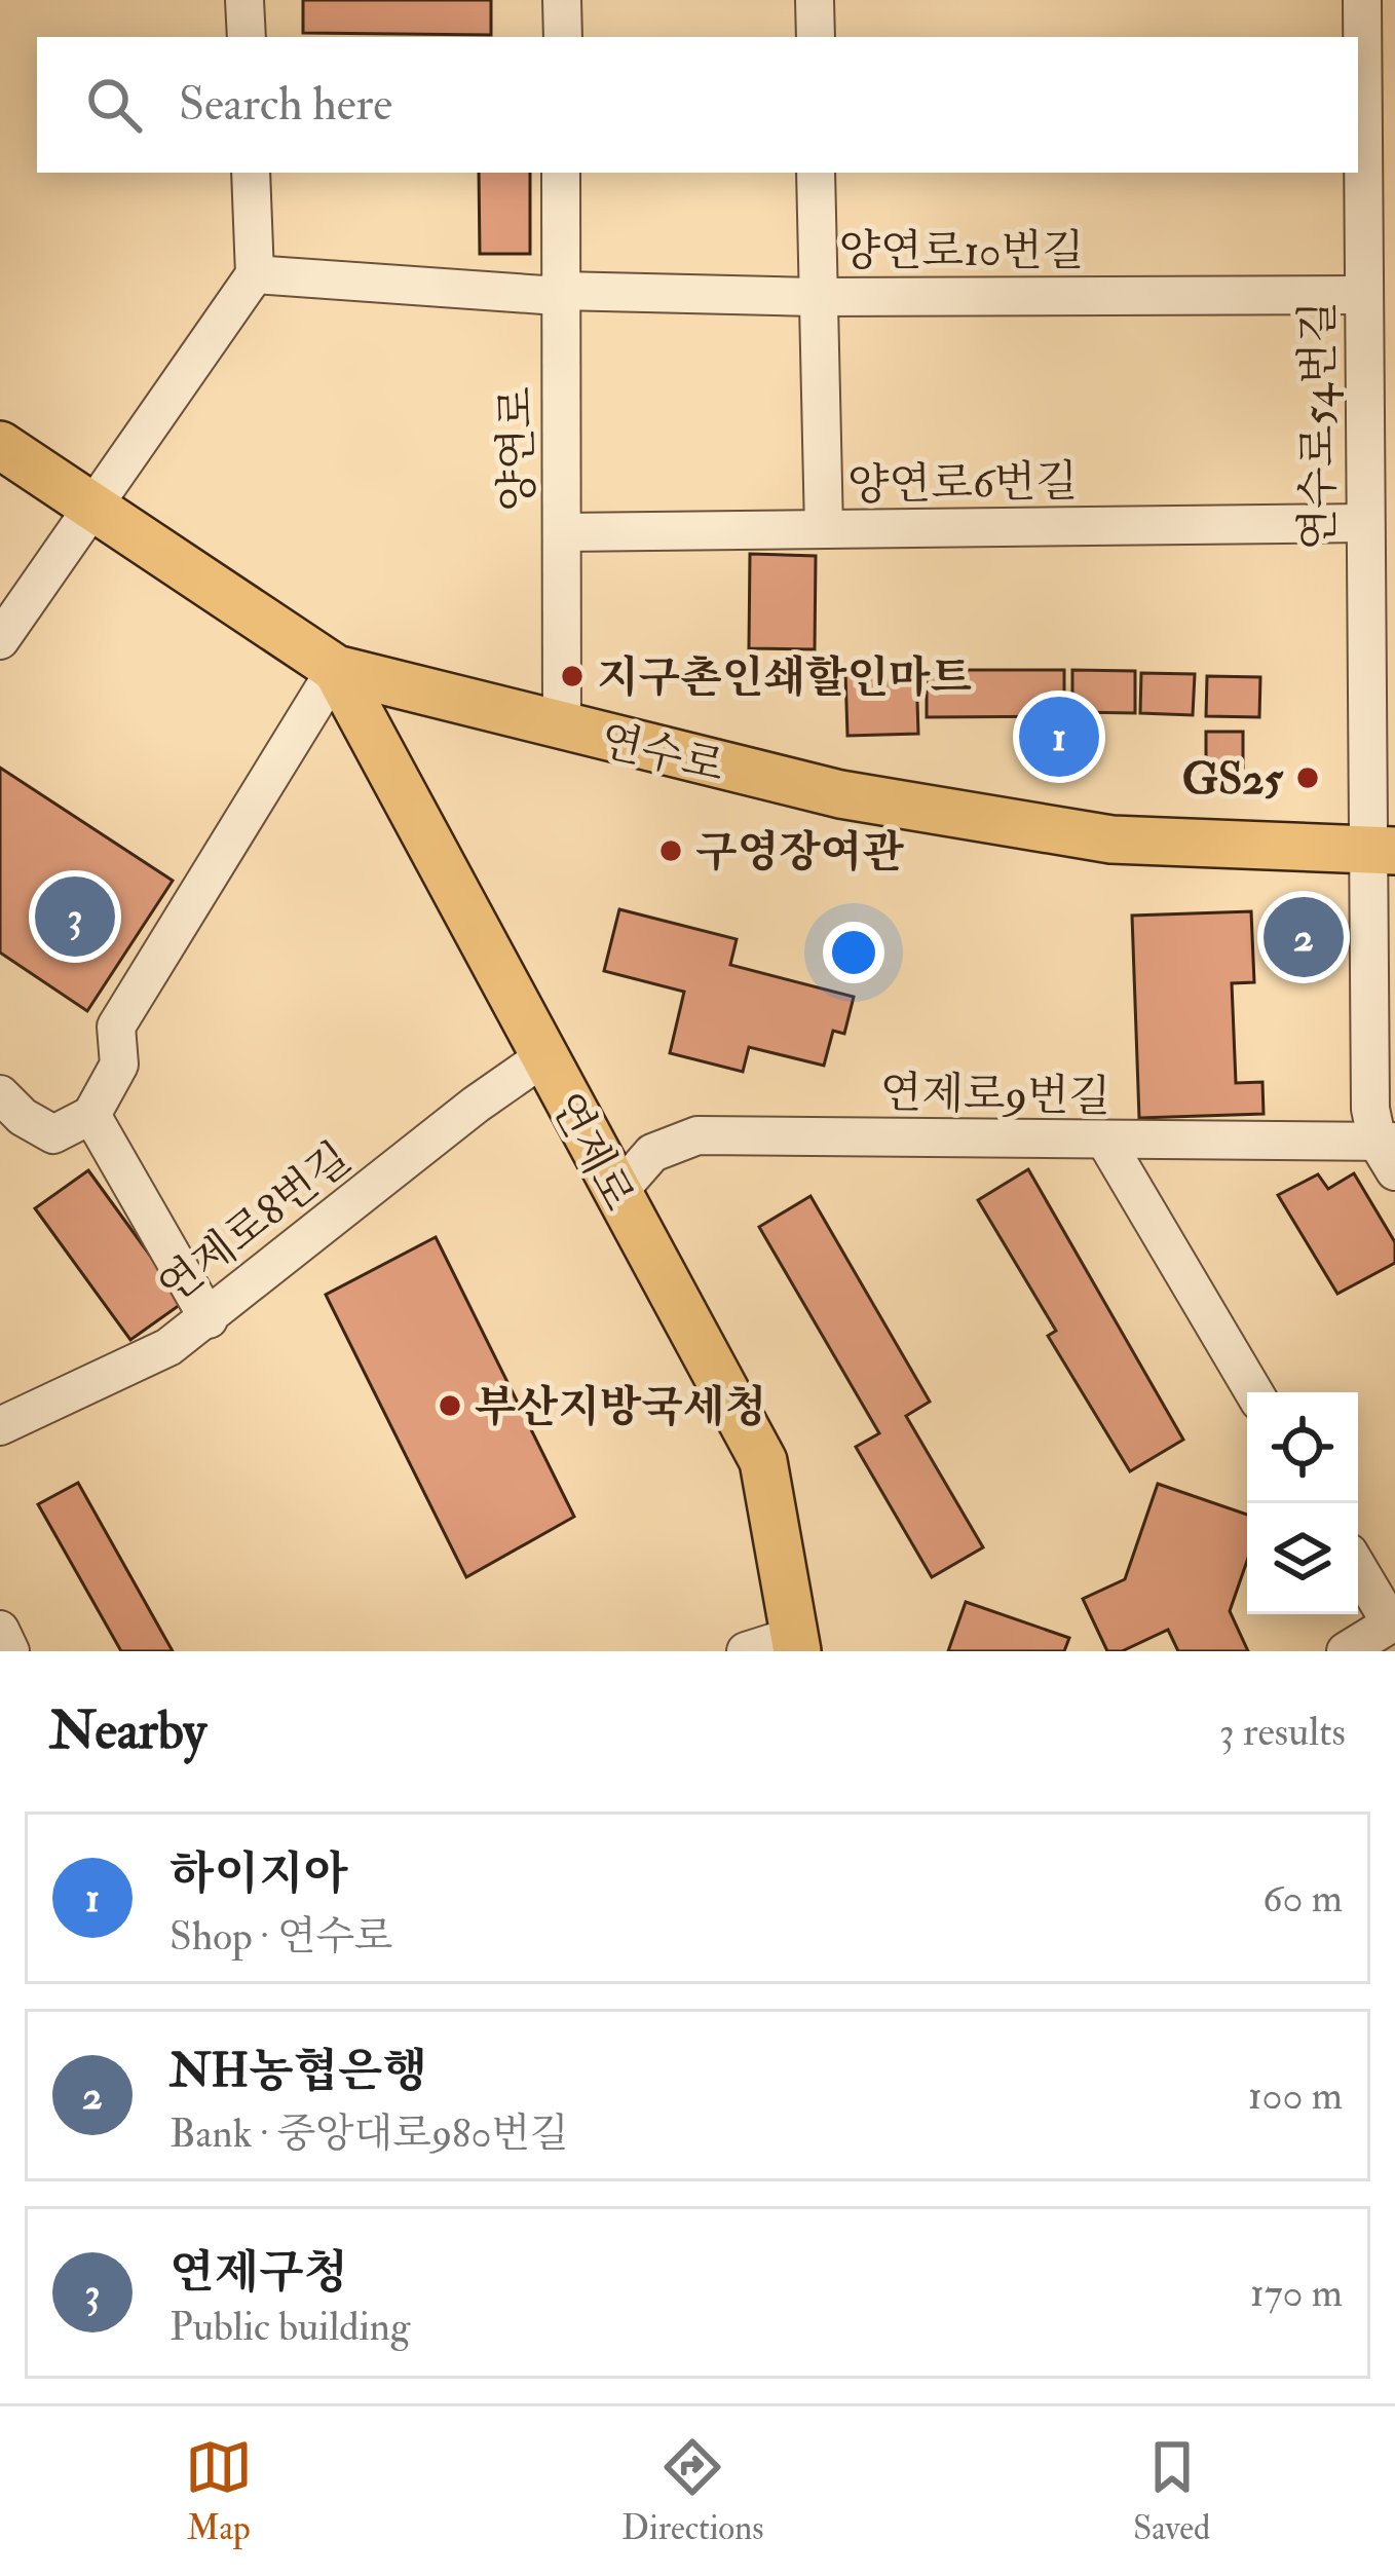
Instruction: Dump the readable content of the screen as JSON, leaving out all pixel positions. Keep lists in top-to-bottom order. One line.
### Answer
{"streets":{"main road":["연수로","연제로"],"street":["양연로10번길","연수로54번길","양연로","양연로6번길","연제로9번길","연제로8번길"]},"crossings":[["양연로10번길","연수로54번길"],["양연로10번길","양연로"],["연수로54번길","양연로6번길"],["연수로54번길","연수로"],["연수로54번길","연제로9번길"],["양연로","양연로6번길"],["양연로","연수로"],["연수로","연제로"],["연제로9번길","연제로"],["연제로","연제로8번길"]],"places":["지구촌인쇄할인마트","GS25","구영장여관","부산지방국세청"],"page":{"search":"Search here","pins":["1","3","2"],"heading":["Nearby","3 results"],"list":[{"mark":"1","name":"하이지아","note":"Shop · 연수로","value":"60 m"},{"mark":"2","name":"NH농협은행","note":"Bank · 중앙대로980번길","value":"100 m"},{"mark":"3","name":"연제구청","note":"Public building","value":"170 m"}],"nav":["Map","Directions","Saved"]}}
